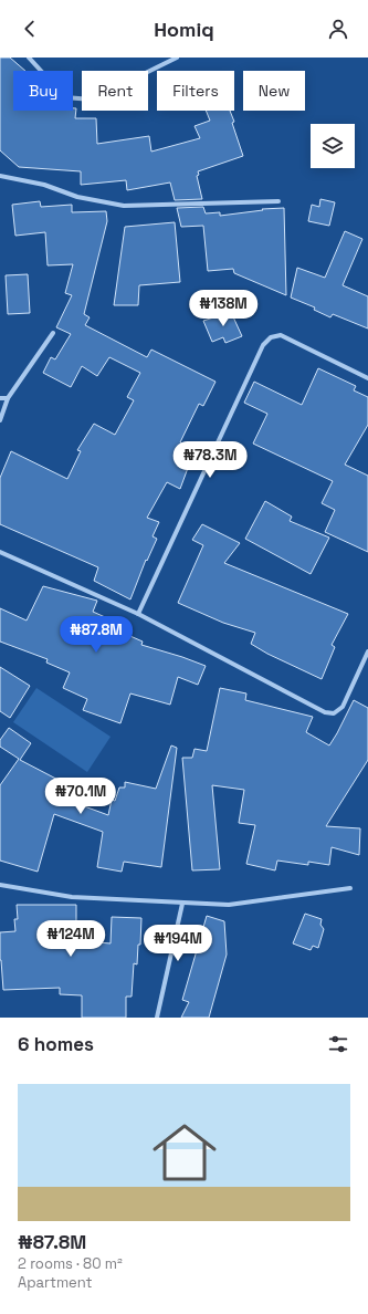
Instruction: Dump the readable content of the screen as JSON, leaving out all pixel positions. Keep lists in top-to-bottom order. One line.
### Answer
{"page":{"header":"Homiq","chip":["Buy","Rent","Filters","New"],"price":["₦138M","₦78.3M","₦87.8M","₦70.1M","₦124M","₦194M"],"heading":"6 homes","list":[{"name":"₦87.8M","note":"2 rooms · 80 m² · Apartment"}]}}
